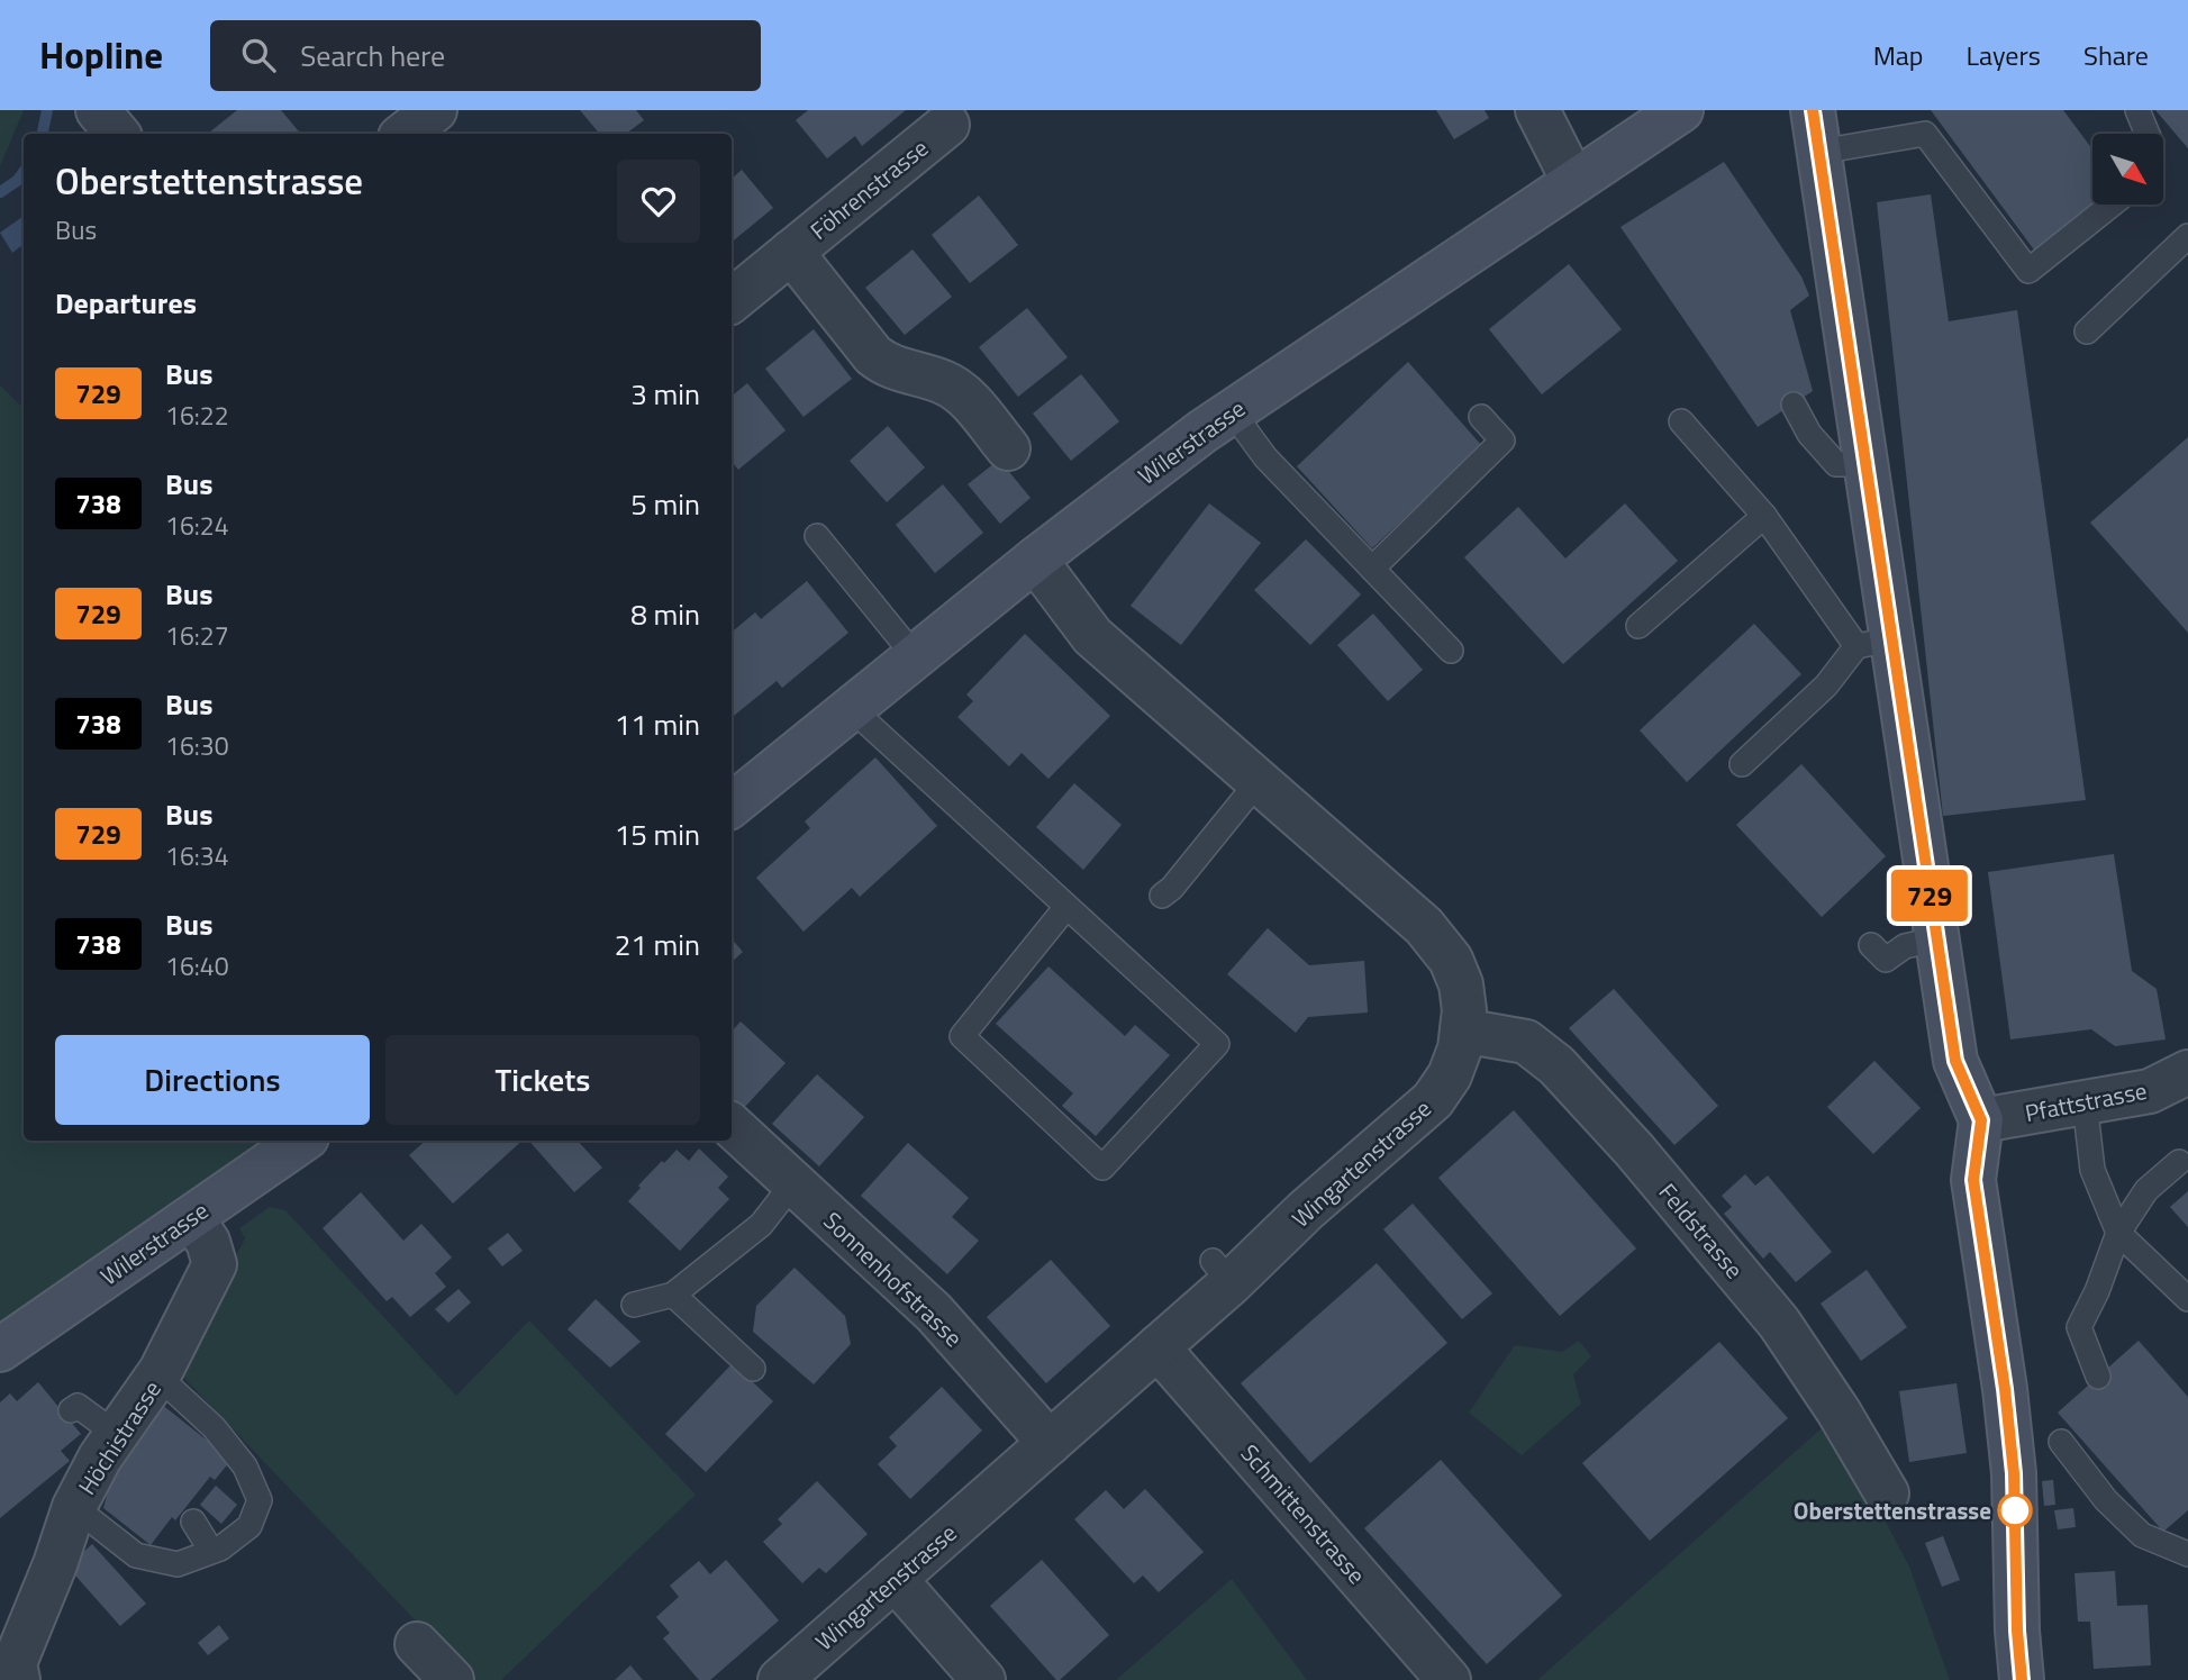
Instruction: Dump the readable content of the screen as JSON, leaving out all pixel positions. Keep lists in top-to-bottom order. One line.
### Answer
{"streets":{"main road":["Wilerstrasse"],"street":["Föhrenstrasse","Pfattstrasse","Wingartenstrasse","Feldstrasse","Sonnenhofstrasse","Höchistrasse","Schmittenstrasse"]},"crossings":[["Wilerstrasse","Wingartenstrasse"],["Wilerstrasse","Höchistrasse"],["Wingartenstrasse","Feldstrasse"],["Wingartenstrasse","Sonnenhofstrasse"],["Wingartenstrasse","Schmittenstrasse"]],"places":["Oberstettenstrasse"],"lines":["bus line 729"],"north":"bottom right","page":{"header":"Hopline","search":"Search here","nav":["Map","Layers","Share"],"on_map":"729","heading":[["Oberstettenstrasse","Bus"],"Departures"],"list":[{"mark":"729","name":"Bus","note":"16:22","value":"3 min"},{"mark":"738","name":"Bus","note":"16:24","value":"5 min"},{"mark":"729","name":"Bus","note":"16:27","value":"8 min"},{"mark":"738","name":"Bus","note":"16:30","value":"11 min"},{"mark":"729","name":"Bus","note":"16:34","value":"15 min"},{"mark":"738","name":"Bus","note":"16:40","value":"21 min"}],"buttons":["Directions","Tickets"]}}
